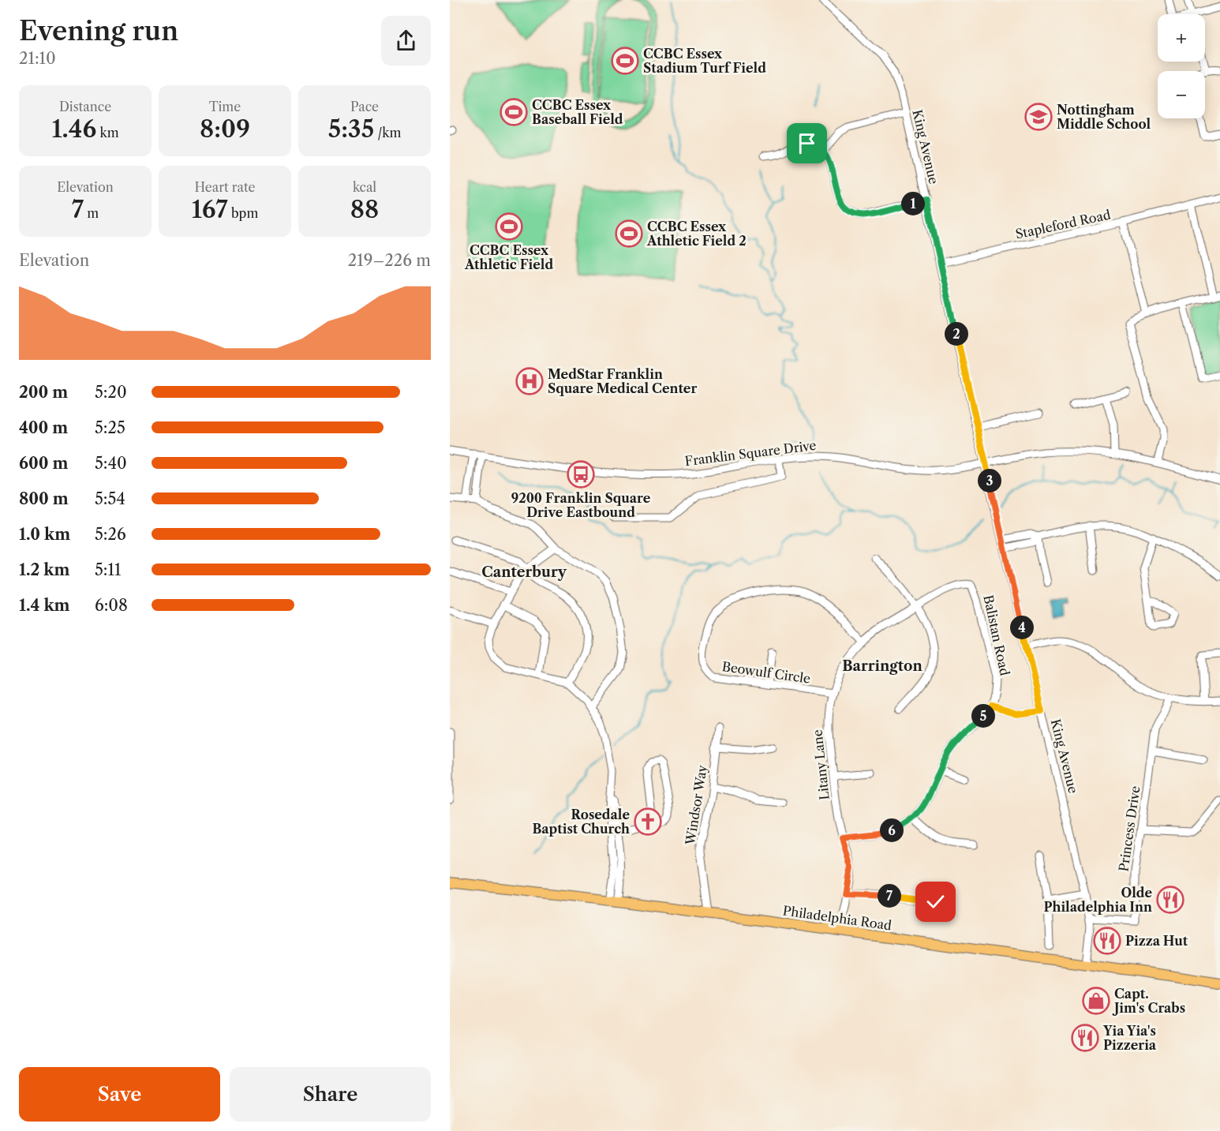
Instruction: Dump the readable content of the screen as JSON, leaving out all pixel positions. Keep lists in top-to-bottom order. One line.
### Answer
{"streets":{"main road":["Philadelphia Road"],"street":["King Avenue","Stapleford Road","Franklin Square Drive","Balistan Road","Beowulf Circle","Litany Lane","Windsor Way","Princess Drive"]},"crossings":[["King Avenue","Stapleford Road"],["King Avenue","Franklin Square Drive"],["King Avenue","Princess Drive"],["King Avenue","Philadelphia Road"],["Balistan Road","Litany Lane"],["Beowulf Circle","Litany Lane"],["Litany Lane","Philadelphia Road"],["Windsor Way","Philadelphia Road"]],"districts":["Canterbury","Barrington"],"places":{"sports":["CCBC Essex Stadium Turf Field","CCBC Essex Baseball Field","CCBC Essex Athletic Field","CCBC Essex Athletic Field 2"],"school or university":["Nottingham Middle School"],"hospital":["MedStar Franklin Square Medical Center"],"bus stop":["9200 Franklin Square Drive Eastbound"],"church":["Rosedale Baptist Church"],"restaurant":["Olde Philadelphia Inn","Pizza Hut","Yia Yia's Pizzeria"],"shop":["Capt. Jim's Crabs"]},"page":{"heading":["Evening run","21:10"],"map_buttons":["+","−"],"stats":[["Distance","1.46 km"],["Time","8:09"],["Pace","5:35 /km"],["Elevation","7 m"],["Heart rate","167 bpm"],["kcal","88"]],"pins":["1","2","3","4","5","6","7"],"chart":["Elevation","219–226 m"],"list":[{"name":"200 m","note":"5:20"},{"name":"400 m","note":"5:25"},{"name":"600 m","note":"5:40"},{"name":"800 m","note":"5:54"},{"name":"1.0 km","note":"5:26"},{"name":"1.2 km","note":"5:11"},{"name":"1.4 km","note":"6:08"}],"buttons":["Save","Share"]}}
